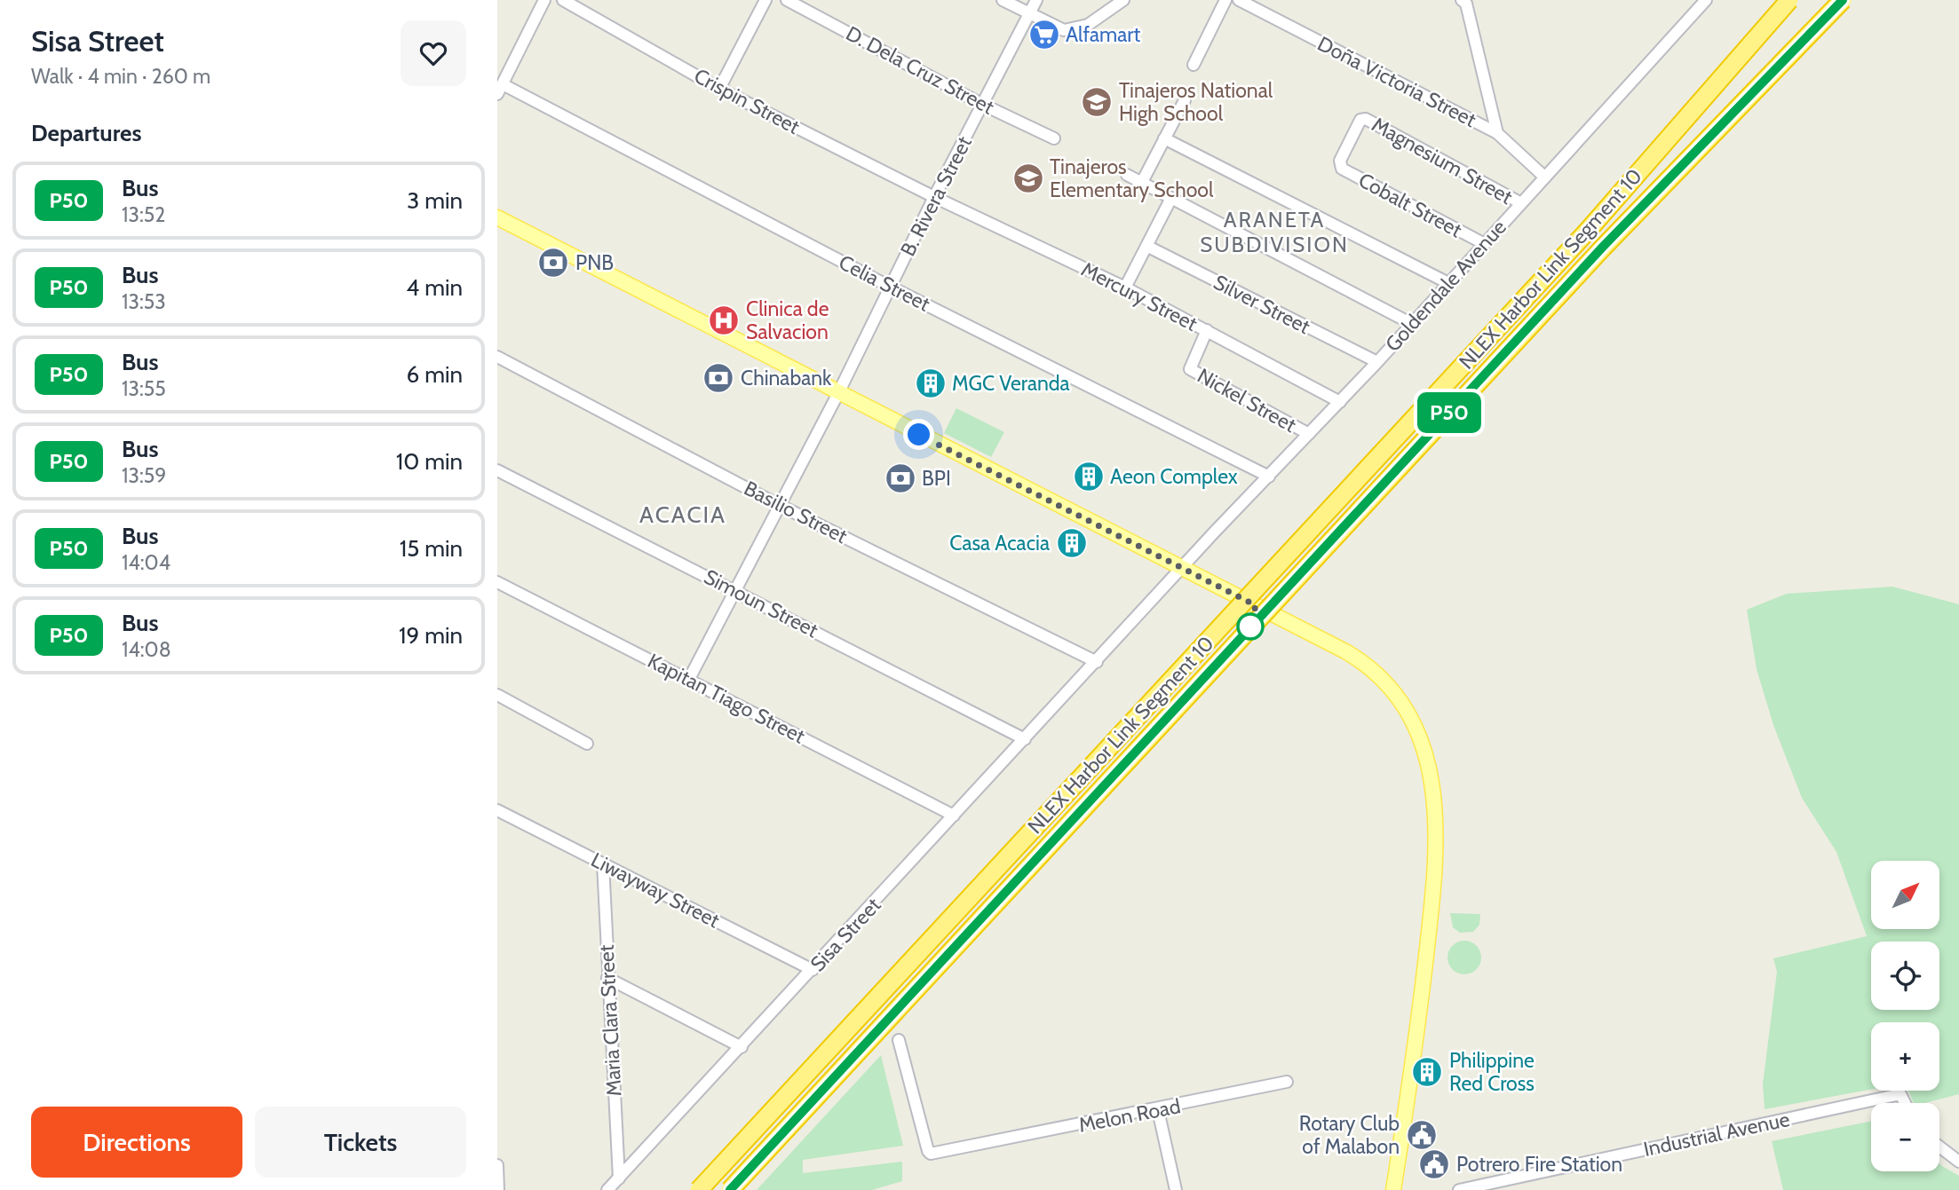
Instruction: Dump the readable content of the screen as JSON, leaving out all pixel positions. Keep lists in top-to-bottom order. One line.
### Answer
{"streets":{"highway":["NLEX Harbor Link Segment 10"],"street":["D. Dela Cruz Street","Doña Victoria Street","Crispin Street","Magnesium Street","B. Rivera Street","Cobalt Street","Celia Street","Goldendale Avenue","Mercury Street","Silver Street","Nickel Street","Basilio Street","Simoun Street","Kapitan Tiago Street","Liwayway Street","Sisa Street","Maria Clara Street","Melon Road","Industrial Avenue"]},"crossings":[["D. Dela Cruz Street","B. Rivera Street"],["Doña Victoria Street","Goldendale Avenue"],["Crispin Street","B. Rivera Street"],["Crispin Street","Mercury Street"],["Magnesium Street","Cobalt Street"],["Magnesium Street","Goldendale Avenue"],["B. Rivera Street","Celia Street"],["B. Rivera Street","Mercury Street"],["B. Rivera Street","Basilio Street"],["B. Rivera Street","Simoun Street"],["B. Rivera Street","Kapitan Tiago Street"],["Cobalt Street","Goldendale Avenue"],["Celia Street","Goldendale Avenue"],["Goldendale Avenue","Mercury Street"],["Goldendale Avenue","Silver Street"],["Goldendale Avenue","Nickel Street"],["Goldendale Avenue","Sisa Street"],["Mercury Street","Nickel Street"],["Basilio Street","Sisa Street"],["Simoun Street","Sisa Street"],["Kapitan Tiago Street","Sisa Street"],["Liwayway Street","Sisa Street"],["Liwayway Street","Maria Clara Street"],["Sisa Street","Maria Clara Street"]],"districts":["ARANETA SUBDIVISION","ACACIA"],"places":{"supermarket":["Alfamart"],"school or university":["Tinajeros National High School","Tinajeros Elementary School"],"bank":["PNB","Chinabank","BPI"],"hospital":["Clinica de Salvacion"],"building":["MGC Veranda","Aeon Complex","Casa Acacia","Philippine Red Cross"],"public building":["Rotary Club of Malabon","Potrero Fire Station"]},"lines":["bus line P50"],"north":"top right","page":{"heading":[["Sisa Street","Walk · 4 min · 260 m"],"Departures"],"on_map":"P50","list":[{"mark":"P50","name":"Bus","note":"13:52","value":"3 min"},{"mark":"P50","name":"Bus","note":"13:53","value":"4 min"},{"mark":"P50","name":"Bus","note":"13:55","value":"6 min"},{"mark":"P50","name":"Bus","note":"13:59","value":"10 min"},{"mark":"P50","name":"Bus","note":"14:04","value":"15 min"},{"mark":"P50","name":"Bus","note":"14:08","value":"19 min"}],"map_buttons":["+","−"],"buttons":["Directions","Tickets"]}}
